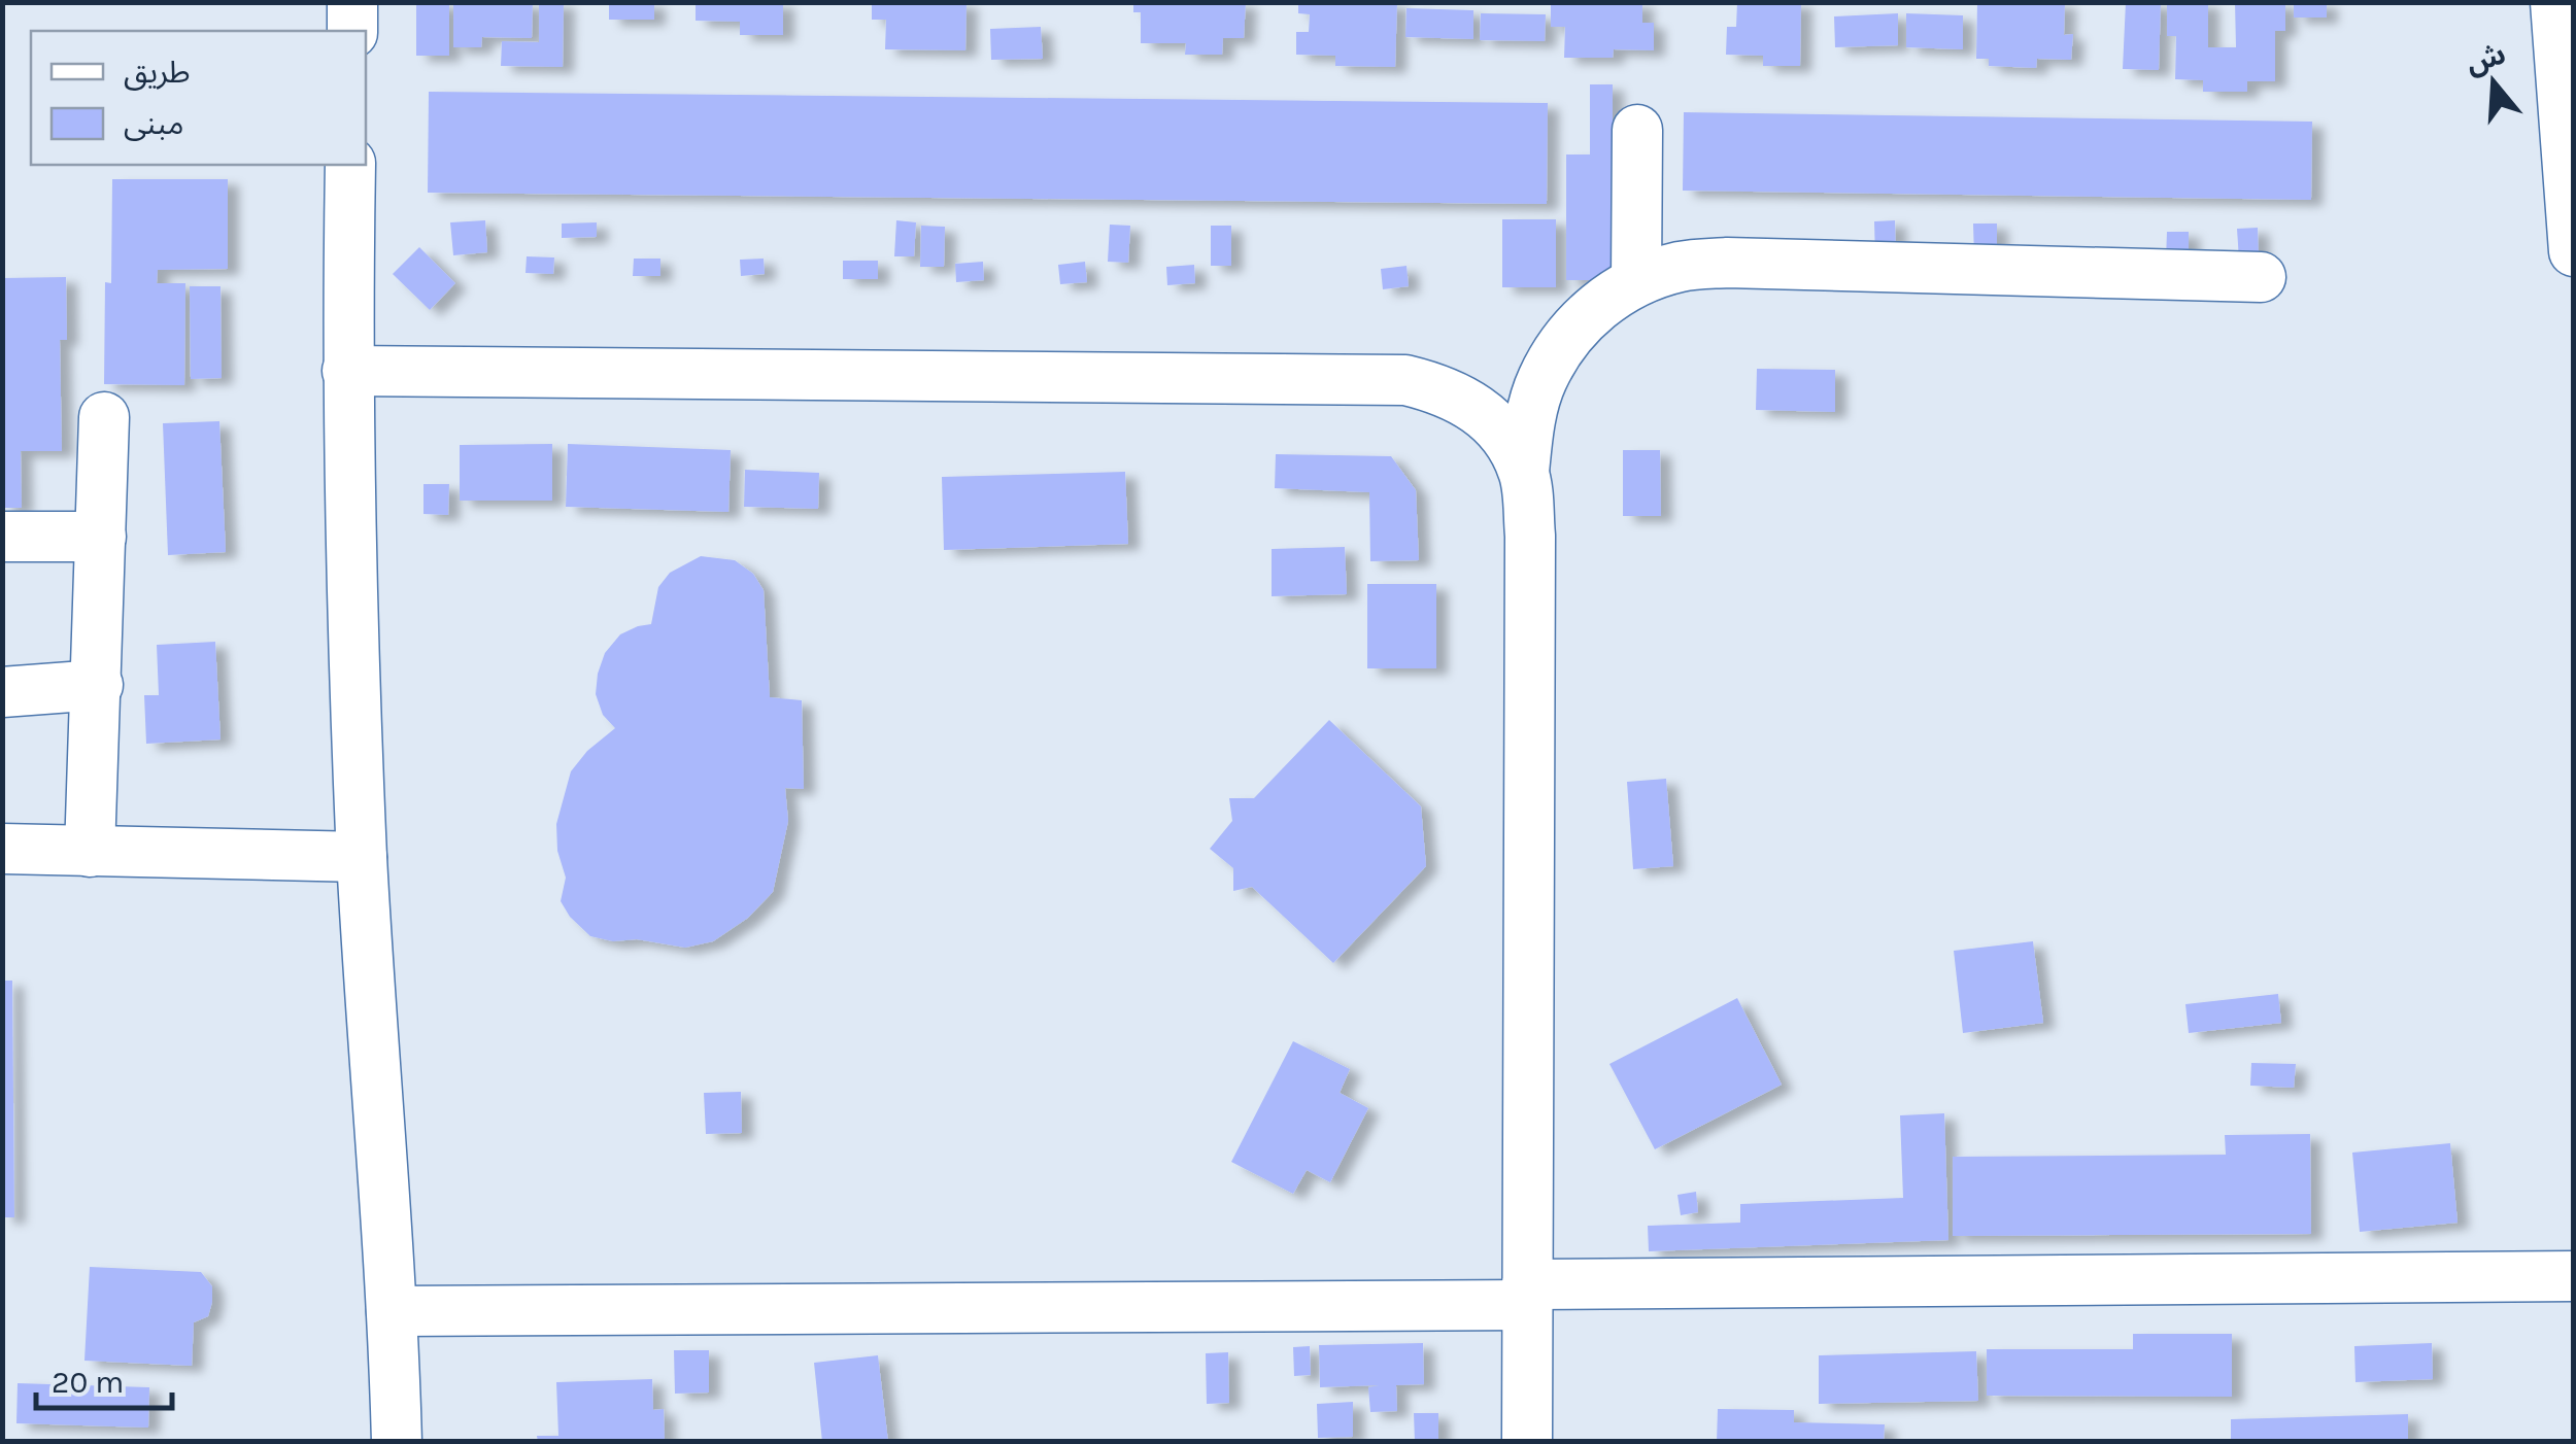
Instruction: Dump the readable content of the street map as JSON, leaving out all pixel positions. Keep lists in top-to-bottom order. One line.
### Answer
{"legend":["طريق","مبنى"],"scale_bar":"20 m","north":"top"}
